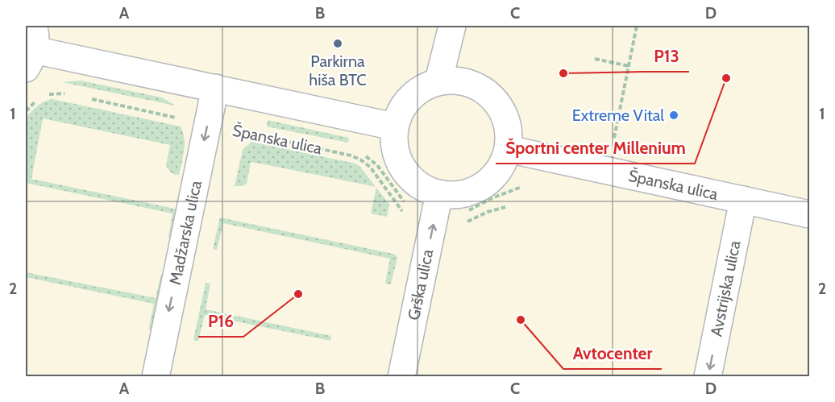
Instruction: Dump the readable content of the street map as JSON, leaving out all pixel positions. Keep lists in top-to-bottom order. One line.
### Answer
{"streets":{"street":["Španska ulica","Madžarska ulica","Grška ulica","Avstrijska ulica"]},"crossings":[["Španska ulica","Madžarska ulica"],["Španska ulica","Grška ulica"],["Španska ulica","Avstrijska ulica"]],"one_way":["Madžarska ulica","Grška ulica","Avstrijska ulica"],"places":["Parkirna hiša BTC","P13","Športni center Millenium","Extreme Vital","P16","Avtocenter"],"grid":{"columns":["A","B","C","D"],"rows":["1","2"]}}
